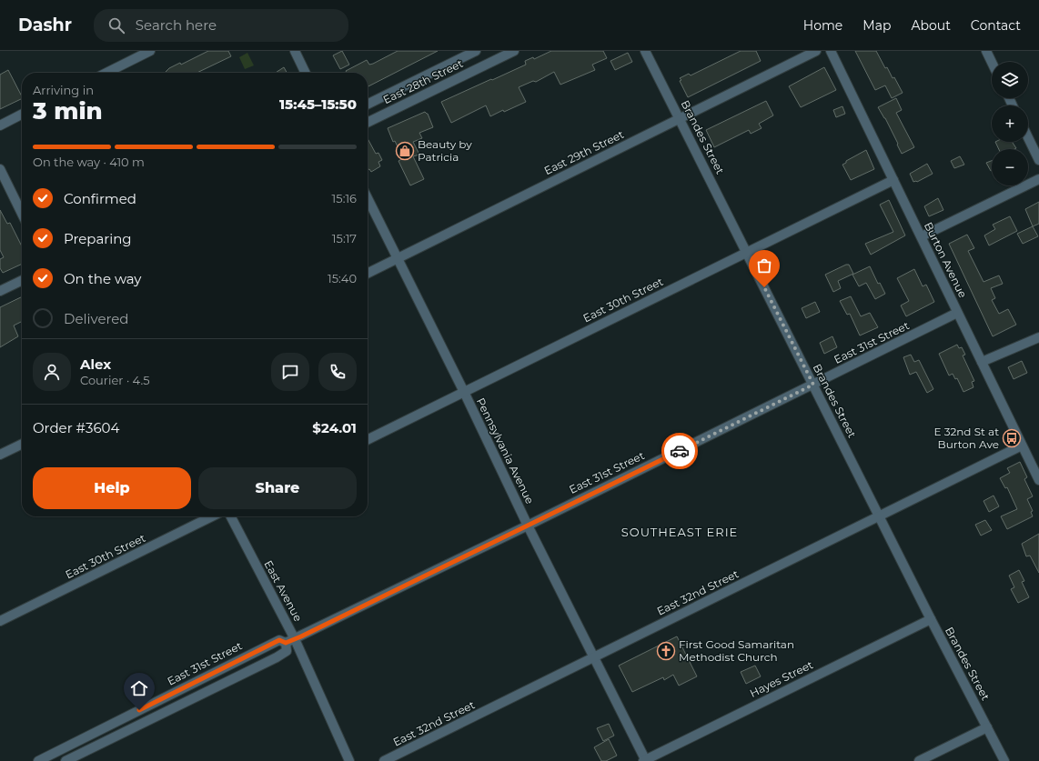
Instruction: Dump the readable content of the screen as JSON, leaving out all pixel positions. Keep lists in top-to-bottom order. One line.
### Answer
{"streets":{"street":["East 28th Street","Brandes Street","East 29th Street","Burton Avenue","East 30th Street","East 31st Street","Pennsylvania Avenue","East Avenue","East 32nd Street","Hayes Street"]},"crossings":[["Brandes Street","East 29th Street"],["Brandes Street","East 30th Street"],["Brandes Street","East 31st Street"],["Brandes Street","East 32nd Street"],["Brandes Street","Hayes Street"],["East 29th Street","Pennsylvania Avenue"],["Burton Avenue","East 30th Street"],["Burton Avenue","East 31st Street"],["Burton Avenue","East 32nd Street"],["East 30th Street","Pennsylvania Avenue"],["East 31st Street","Pennsylvania Avenue"],["East 31st Street","East Avenue"],["Pennsylvania Avenue","East 32nd Street"],["Pennsylvania Avenue","Hayes Street"]],"districts":["SOUTHEAST ERIE"],"places":{"shop":["Beauty by Patricia"],"bus stop":["E 32nd St at Burton Ave"],"church":["First Good Samaritan Methodist Church"]},"page":{"header":"Dashr","search":"Search here","nav":["Home","Map","About","Contact"],"map_buttons":["+","−"],"heading":["3 min","Arriving in","15:45–15:50"],"panel":["Alex","Courier · 4.5","Order #3604","$24.01"],"bar":"On the way · 410 m","list":[["Confirmed","15:16"],["Preparing","15:17"],["On the way","15:40"],"Delivered"],"buttons":["Help","Share"]}}
